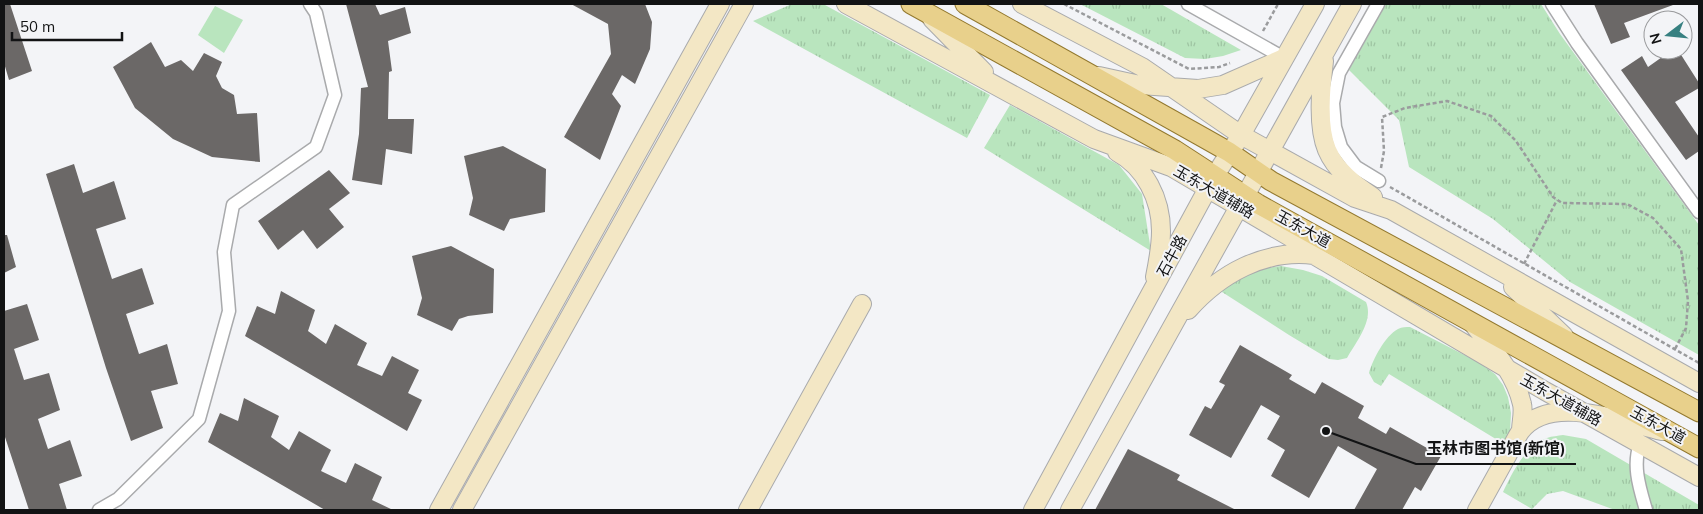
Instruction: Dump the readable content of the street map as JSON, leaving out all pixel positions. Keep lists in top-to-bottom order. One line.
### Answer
{"streets":{"main road":["玉东大道"],"street":["玉东大道辅路","石牛路"]},"crossings":[["玉东大道辅路","玉东大道"],["玉东大道辅路","石牛路"],["玉东大道","石牛路"]],"places":["玉林市图书馆(新馆)"],"scale_bar":"50 m","north":"left"}
